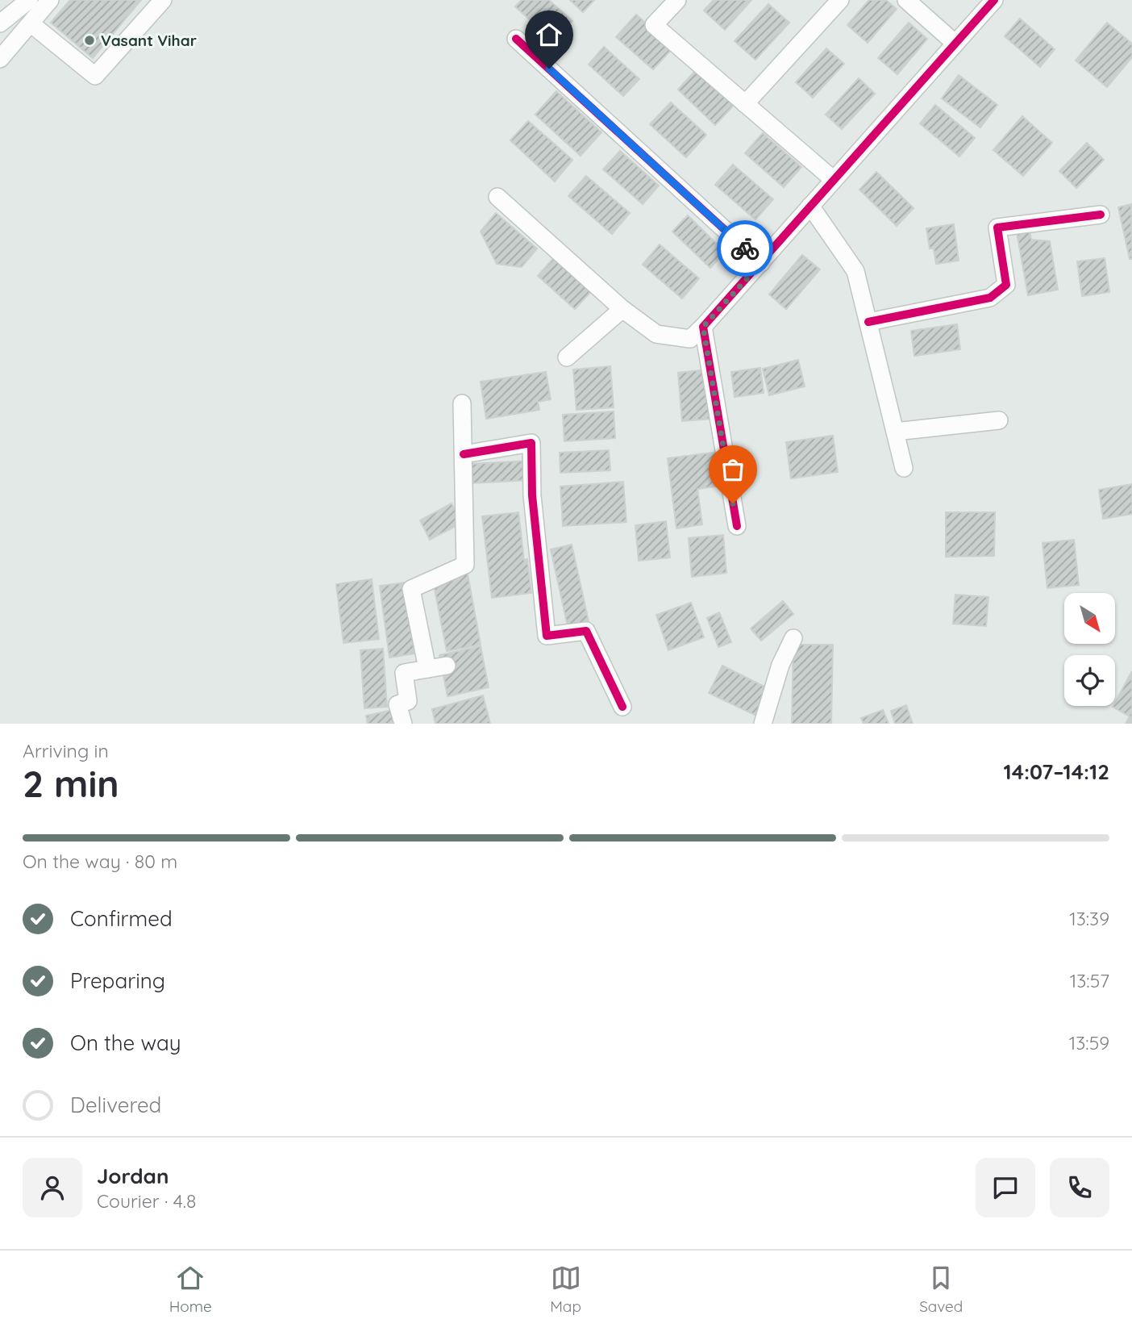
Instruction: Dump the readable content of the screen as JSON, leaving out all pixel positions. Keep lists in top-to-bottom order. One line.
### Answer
{"places":["Vasant Vihar"],"north":"bottom right","page":{"heading":["2 min","Arriving in","14:07–14:12"],"panel":["Jordan","Courier · 4.8"],"bar":"On the way · 80 m","list":[["Confirmed","13:39"],["Preparing","13:57"],["On the way","13:59"],"Delivered"],"tabs":["Home","Map","Saved"]}}
